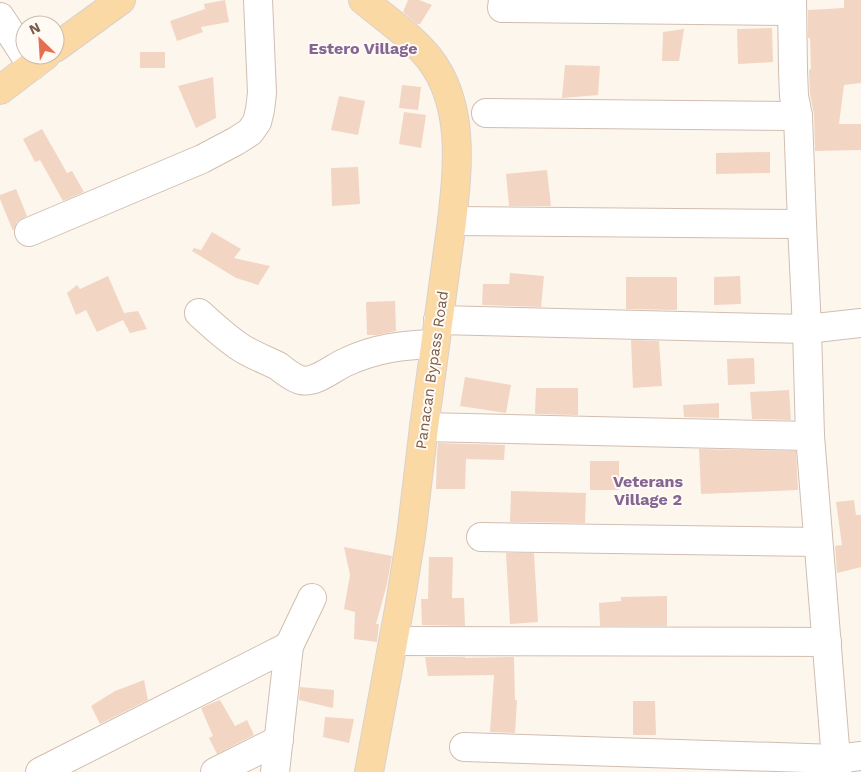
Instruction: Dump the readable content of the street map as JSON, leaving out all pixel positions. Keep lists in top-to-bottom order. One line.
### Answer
{"streets":{"main road":["Panacan Bypass Road"]},"districts":["Estero Village","Veterans Village 2"],"north":"top left"}
